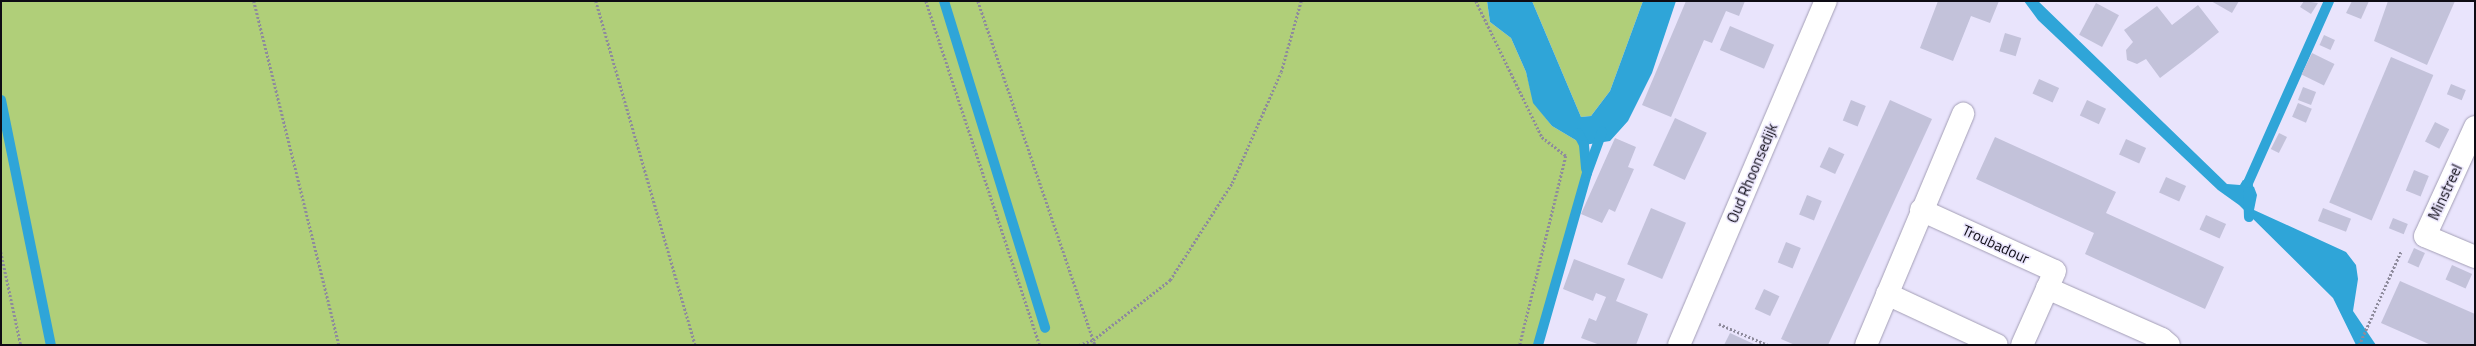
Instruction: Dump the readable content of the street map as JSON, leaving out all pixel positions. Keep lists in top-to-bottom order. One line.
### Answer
{"streets":{"street":["Oud Rhoonsedijk","Minstreel","Troubadour"]}}
